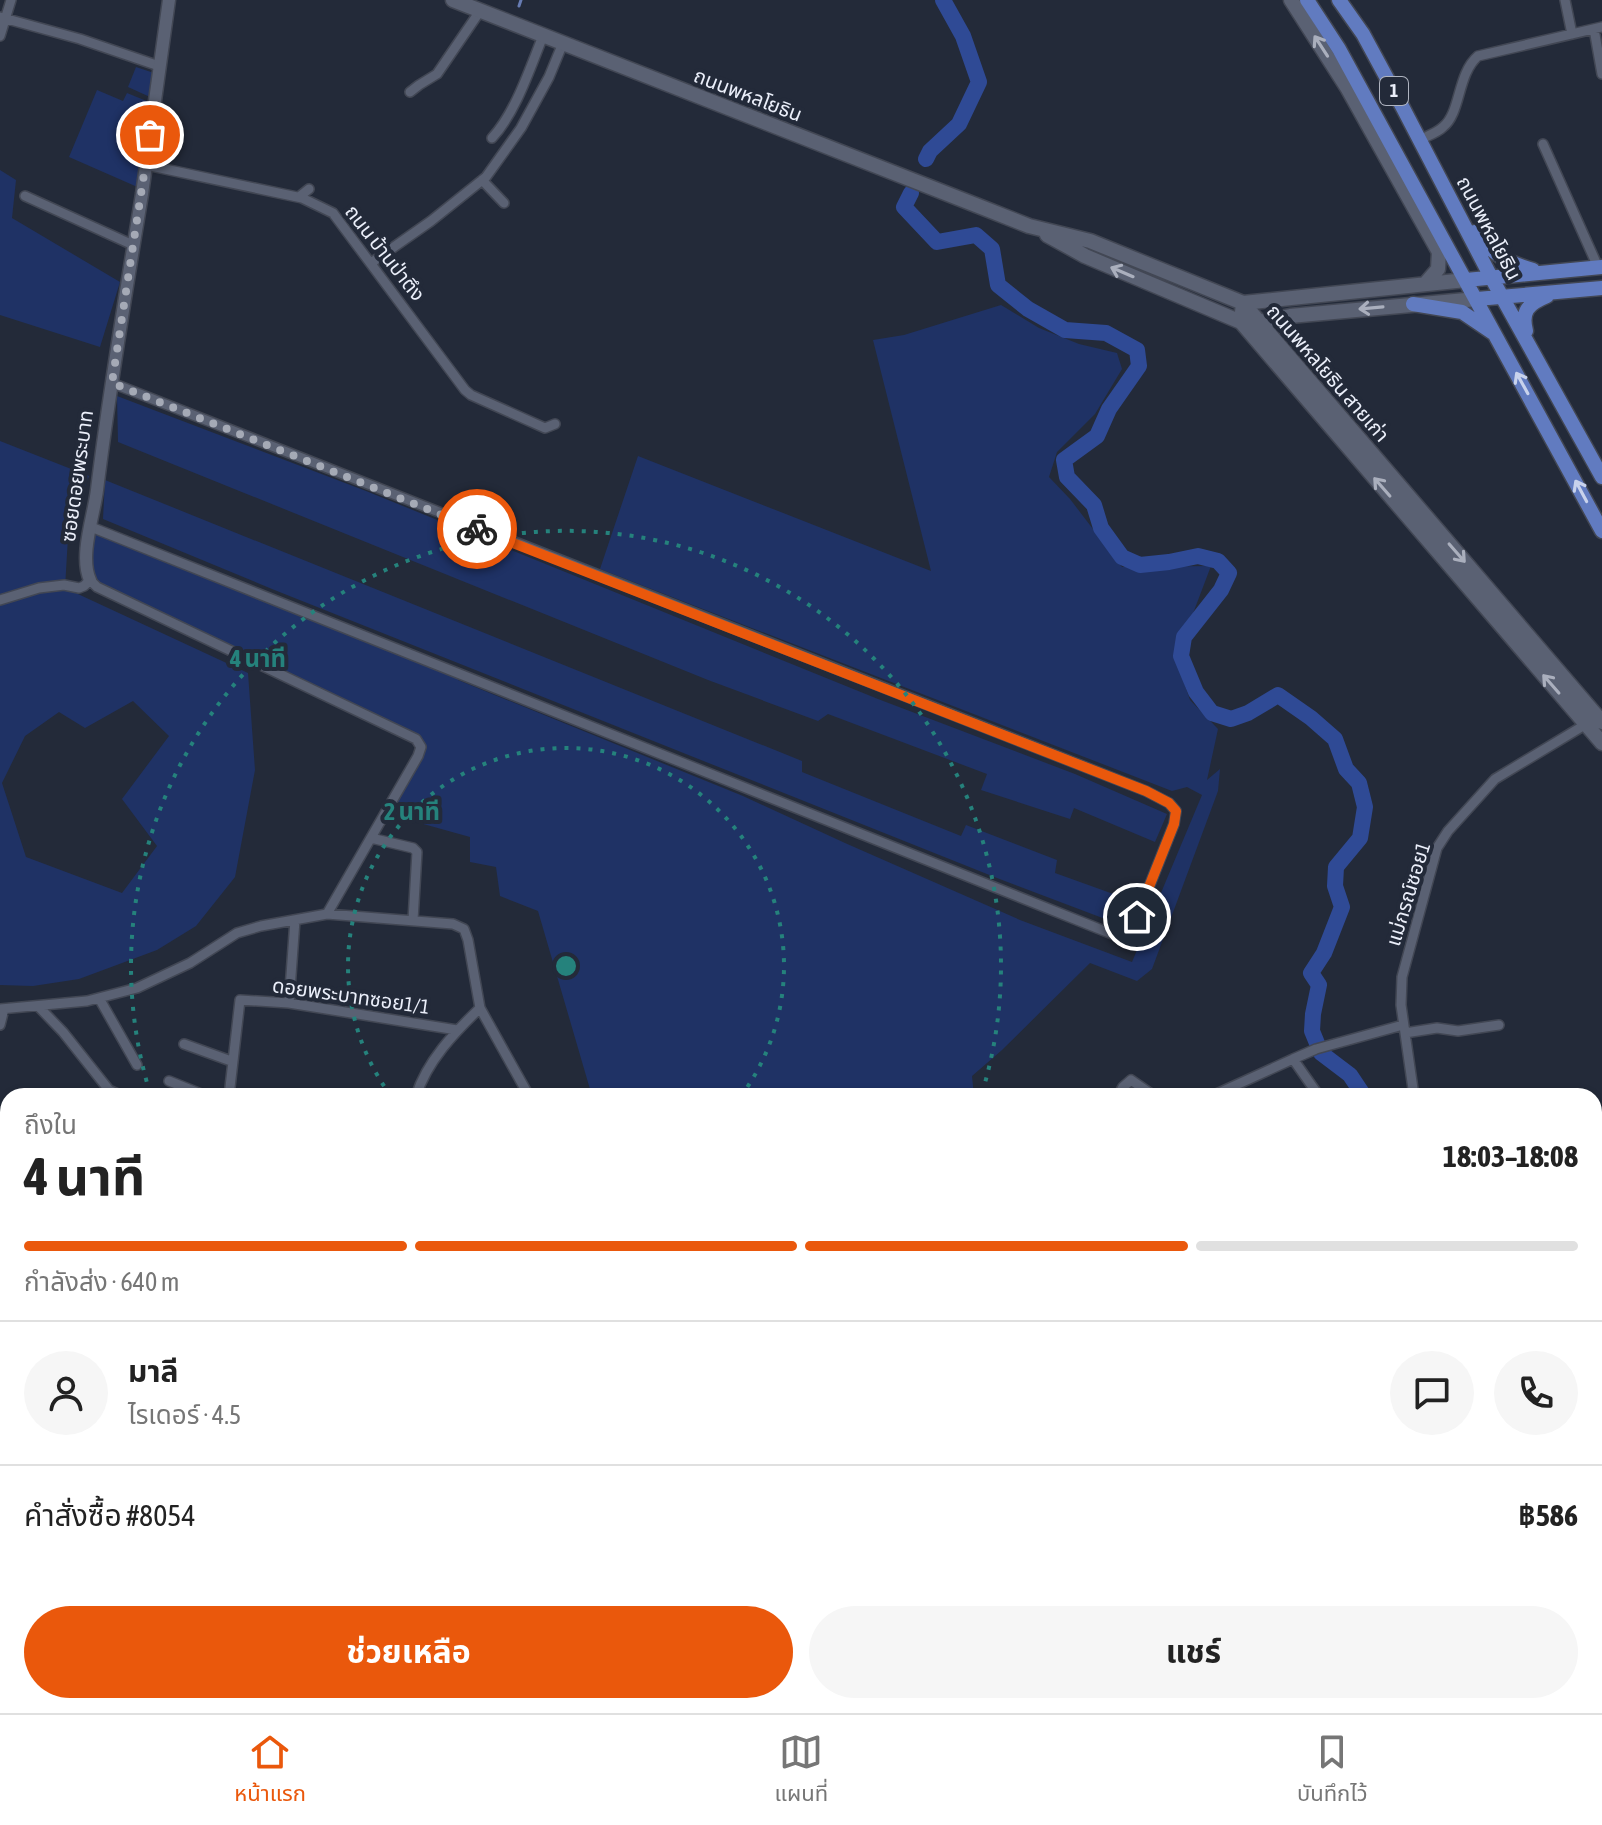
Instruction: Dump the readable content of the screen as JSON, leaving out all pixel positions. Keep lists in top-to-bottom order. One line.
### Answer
{"streets":{"main road":["1","ถนนพหลโยธิน","ถนนพหลโยธิน สายเก่า"],"street":["ถนน บ้านป่าตึง","ซอยดอยพระบาท","แม่กรณ์ซอย1","ดอยพระบาทซอย1/1"]},"crossings":[["1","ถนนพหลโยธิน"],["ถนนพหลโยธิน","ถนนพหลโยธิน สายเก่า"],["ถนน บ้านป่าตึง","ซอยดอยพระบาท"],["ถนนพหลโยธิน สายเก่า","แม่กรณ์ซอย1"]],"page":{"heading":["4 นาที","ถึงใน","18:03–18:08"],"panel":["มาลี","ไรเดอร์ · 4.5","คำสั่งซื้อ #8054","฿586"],"bar":"กำลังส่ง · 640 m","buttons":["ช่วยเหลือ","แชร์"],"tabs":["หน้าแรก","แผนที่","บันทึกไว้"]},"rings":["4 นาที","2 นาที"]}
